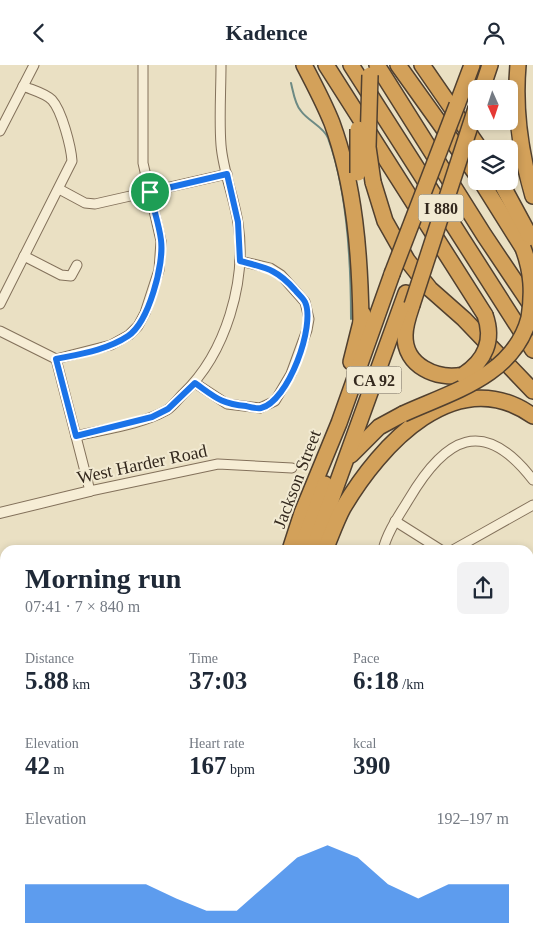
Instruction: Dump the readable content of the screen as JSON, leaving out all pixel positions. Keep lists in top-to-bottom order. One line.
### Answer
{"streets":{"highway":["I 880","CA 92","Jackson Street"],"street":["West Harder Road"]},"crossings":[["CA 92","Jackson Street"]],"north":"bottom","page":{"header":"Kadence","heading":["Morning run","07:41 · 7 × 840 m"],"stats":[["Distance","5.88 km"],["Time","37:03"],["Pace","6:18 /km"],["Elevation","42 m"],["Heart rate","167 bpm"],["kcal","390"]],"chart":["Elevation","192–197 m"]}}
